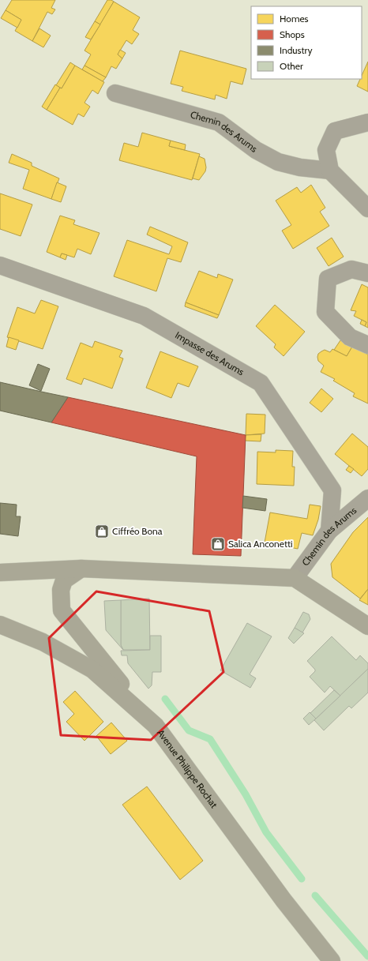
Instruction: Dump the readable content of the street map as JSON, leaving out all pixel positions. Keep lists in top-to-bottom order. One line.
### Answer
{"streets":{"main road":["Avenue Philippe Rochat"],"street":["Chemin des Arums","Impasse des Arums"]},"crossings":[["Chemin des Arums","Impasse des Arums"]],"places":{"shop":["Ciffréo Bona","Salica Anconetti"]},"legend":["Homes","Shops","Industry","Other"]}
